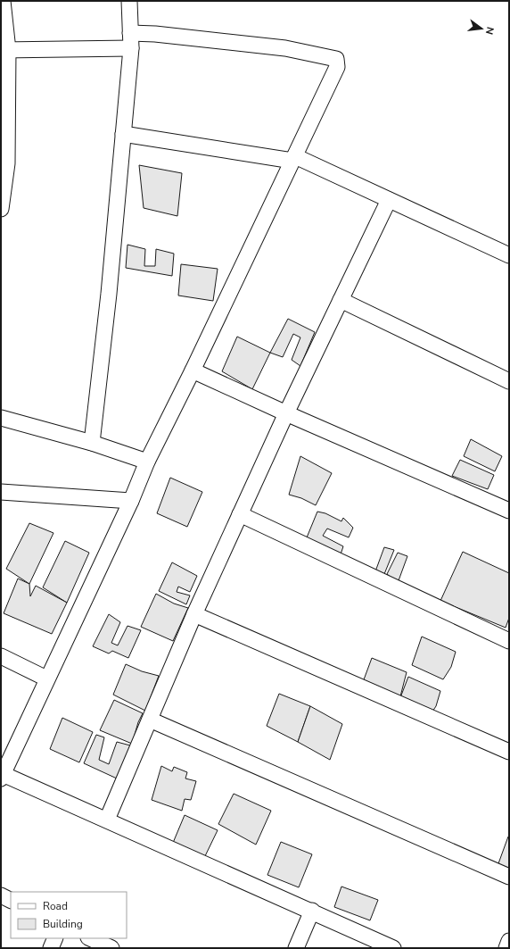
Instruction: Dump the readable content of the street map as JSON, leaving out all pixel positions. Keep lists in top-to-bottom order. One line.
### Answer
{"legend":["Road","Building"],"north":"right"}
